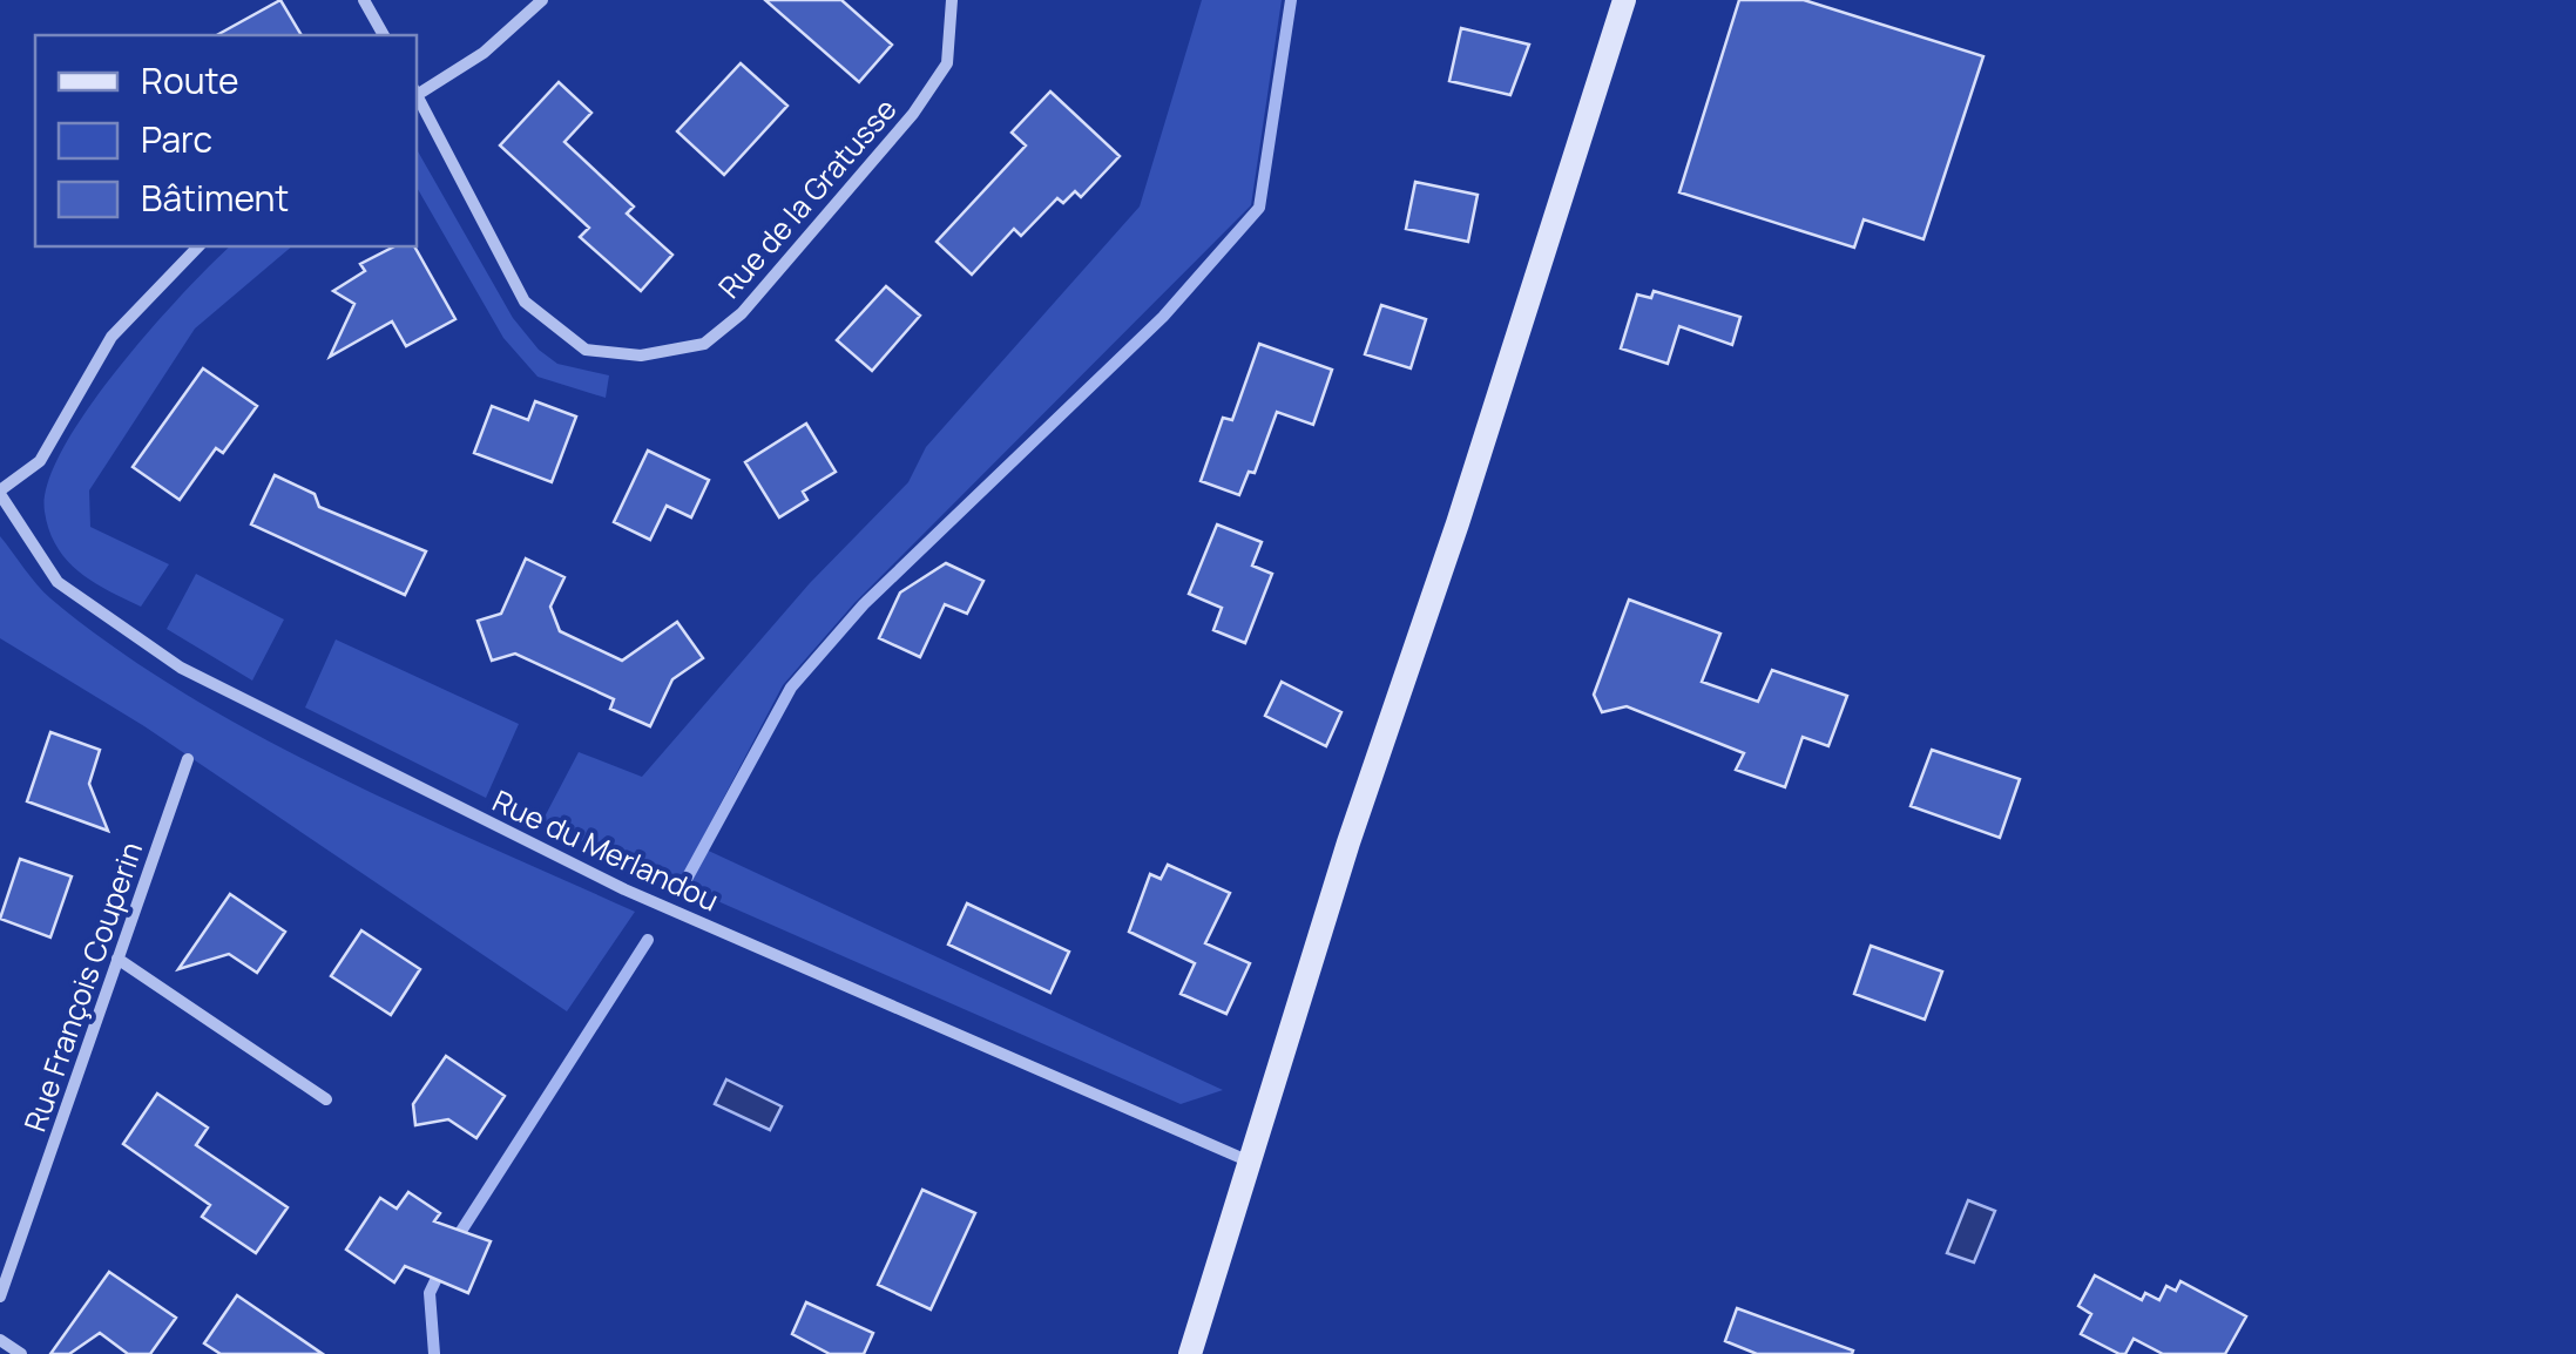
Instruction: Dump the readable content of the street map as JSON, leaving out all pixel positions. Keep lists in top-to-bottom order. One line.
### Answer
{"streets":{"street":["Rue de la Gratusse","Rue du Merlandou","Rue François Couperin"]},"legend":["Route","Parc","Bâtiment"]}
